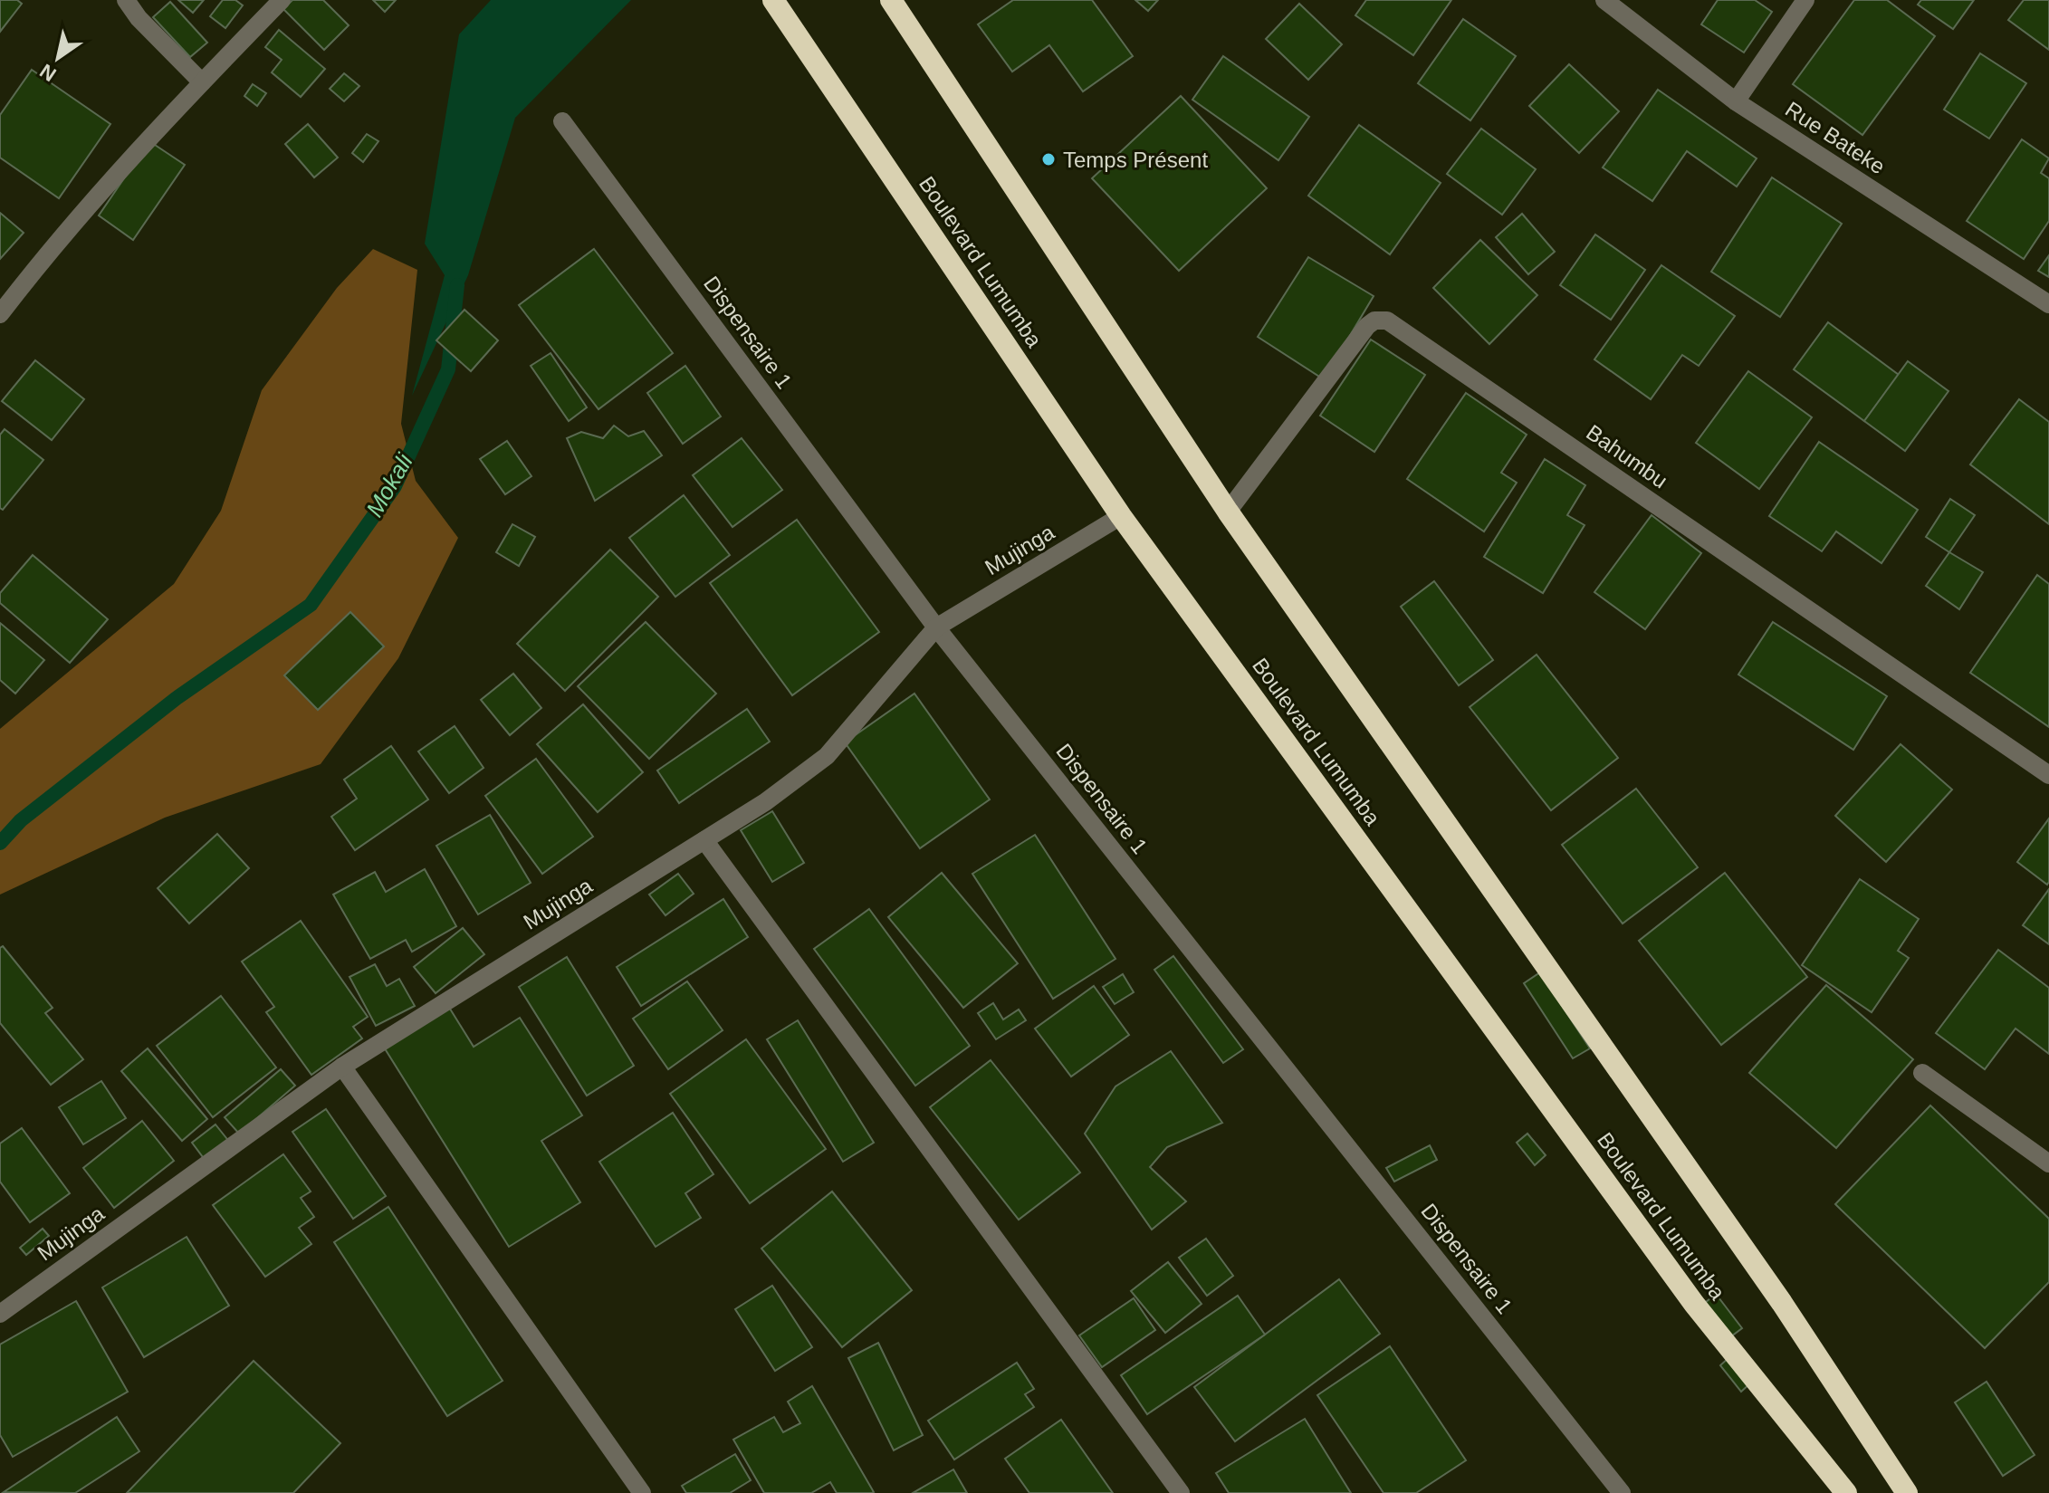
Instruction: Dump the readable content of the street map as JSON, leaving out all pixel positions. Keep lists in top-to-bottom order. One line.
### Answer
{"streets":{"highway":["Boulevard Lumumba"],"street":["Rue Bateke","Dispensaire 1","Bahumbu","Mujinga"]},"crossings":[["Boulevard Lumumba","Mujinga"],["Dispensaire 1","Mujinga"]],"water":["Mokali"],"places":["Temps Présent"],"north":"bottom left"}
